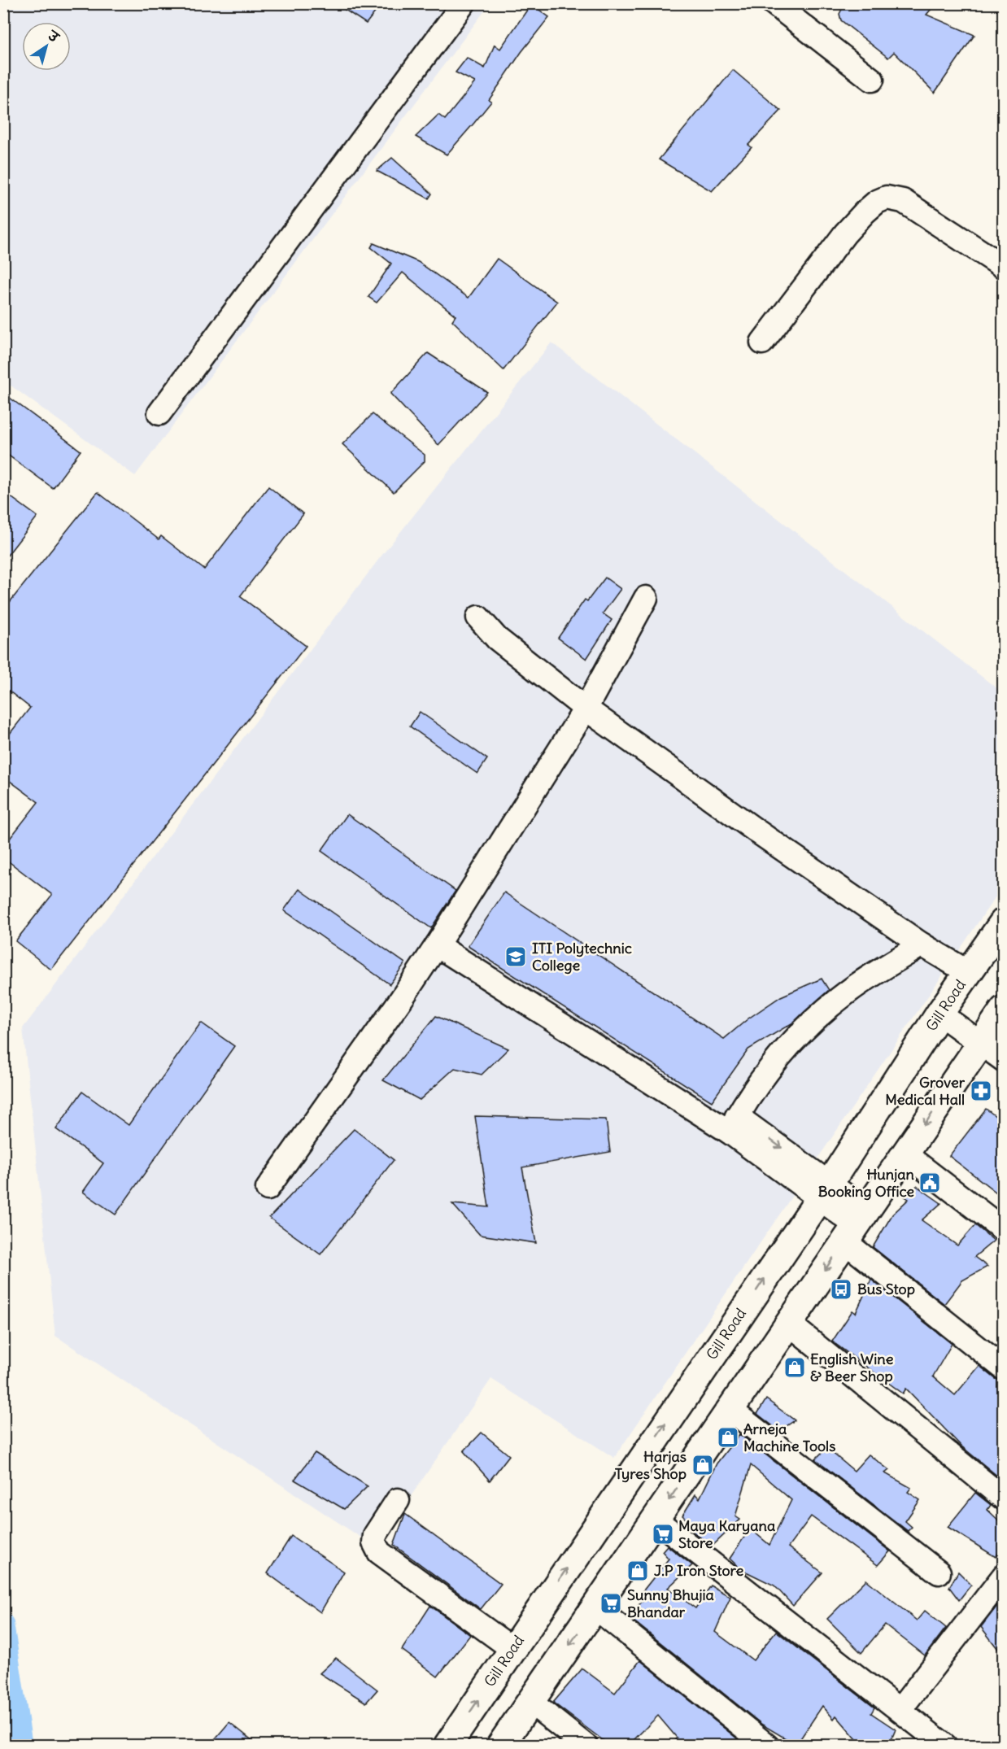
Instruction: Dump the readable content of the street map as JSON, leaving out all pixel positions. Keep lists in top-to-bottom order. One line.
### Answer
{"streets":{"main road":["Gill Road"]},"places":{"school or university":["ITI Polytechnic College"],"pharmacy":["Grover Medical Hall"],"public building":["Hunjan Booking Office"],"bus stop":["Bus Stop"],"shop":["English Wine & Beer Shop","Arneja Machine Tools","Harjas Tyres Shop","J.P Iron Store"],"supermarket":["Maya Karyana Store","Sunny Bhujia Bhandar"]},"north":"top right"}
